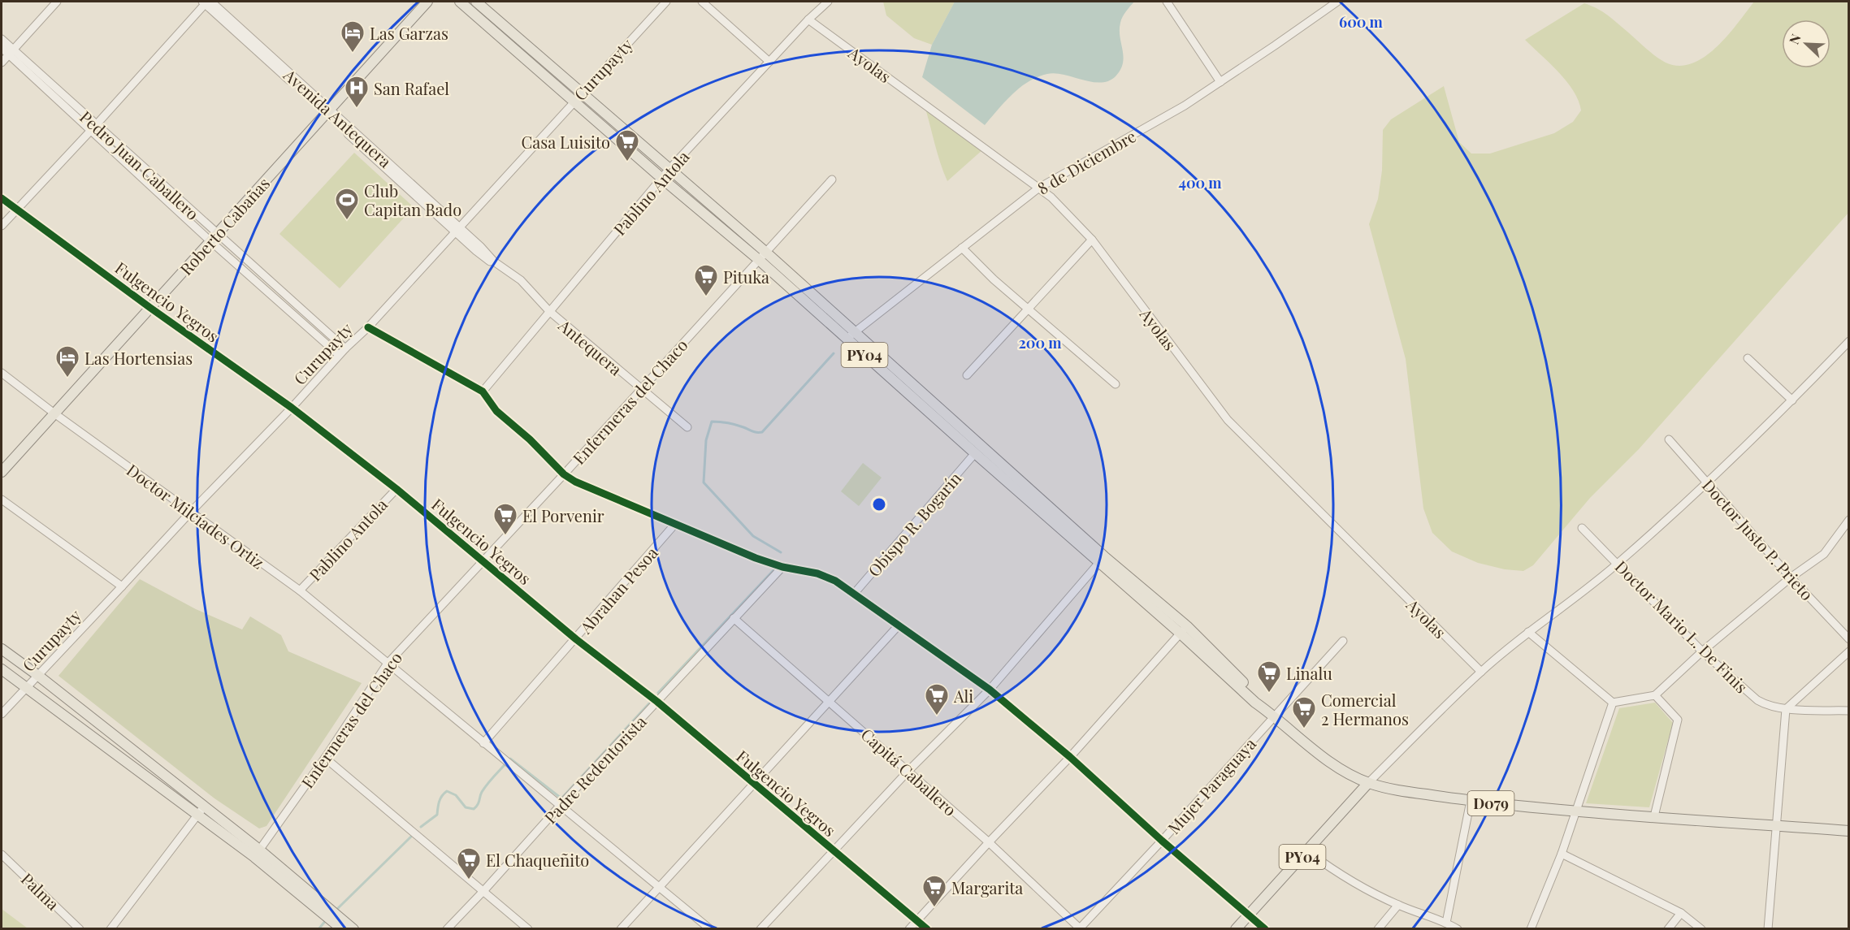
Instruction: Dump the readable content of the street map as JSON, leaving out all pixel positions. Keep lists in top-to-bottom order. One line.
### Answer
{"streets":{"main road":["Roberto Cabañas","PY04","D079"],"street":["Ayolas","Curupayty","Avenida Antequera","8 de Diciembre","Pedro Juan Caballero","Pablino Antola","Fulgencio Yegros","Antequera","Enfermeras del Chaco","Doctor Milcíades Ortiz","Obispo R. Bogarín","Doctor Justo P. Prieto","Abrahan Pesoa","Doctor Mario L. De Finis","Padre Redentorista","Capitá Caballero","Mujer Paraguaya","Palma"]},"crossings":[["Ayolas","8 de Diciembre"],["Ayolas","Pablino Antola"],["Curupayty","Avenida Antequera"],["Curupayty","Pedro Juan Caballero"],["Curupayty","Fulgencio Yegros"],["Curupayty","PY04"],["Curupayty","Doctor Milcíades Ortiz"],["Avenida Antequera","Roberto Cabañas"],["Avenida Antequera","Antequera"],["8 de Diciembre","PY04"],["Pedro Juan Caballero","Roberto Cabañas"],["Pablino Antola","Fulgencio Yegros"],["Pablino Antola","Antequera"],["Pablino Antola","PY04"],["Pablino Antola","Doctor Milcíades Ortiz"],["Roberto Cabañas","Fulgencio Yegros"],["Roberto Cabañas","Doctor Milcíades Ortiz"],["Fulgencio Yegros","Enfermeras del Chaco"],["Fulgencio Yegros","Abrahan Pesoa"],["Fulgencio Yegros","Padre Redentorista"],["Antequera","Enfermeras del Chaco"],["PY04","Enfermeras del Chaco"],["PY04","Obispo R. Bogarín"],["PY04","Mujer Paraguaya"],["PY04","D079"],["Enfermeras del Chaco","Doctor Milcíades Ortiz"],["Doctor Milcíades Ortiz","Abrahan Pesoa"],["Doctor Milcíades Ortiz","Padre Redentorista"],["Padre Redentorista","Capitá Caballero"],["Capitá Caballero","Mujer Paraguaya"]],"places":{"hotel":["Las Garzas","Las Hortensias"],"hospital":["San Rafael"],"supermarket":["Casa Luisito","Pituka","El Porvenir","Linalu","Ali","Comercial 2 Hermanos","El Chaqueñito","Margarita"],"sports":["Club Capitan Bado"]},"north":"top left","rings":["600 m","400 m","200 m"]}
